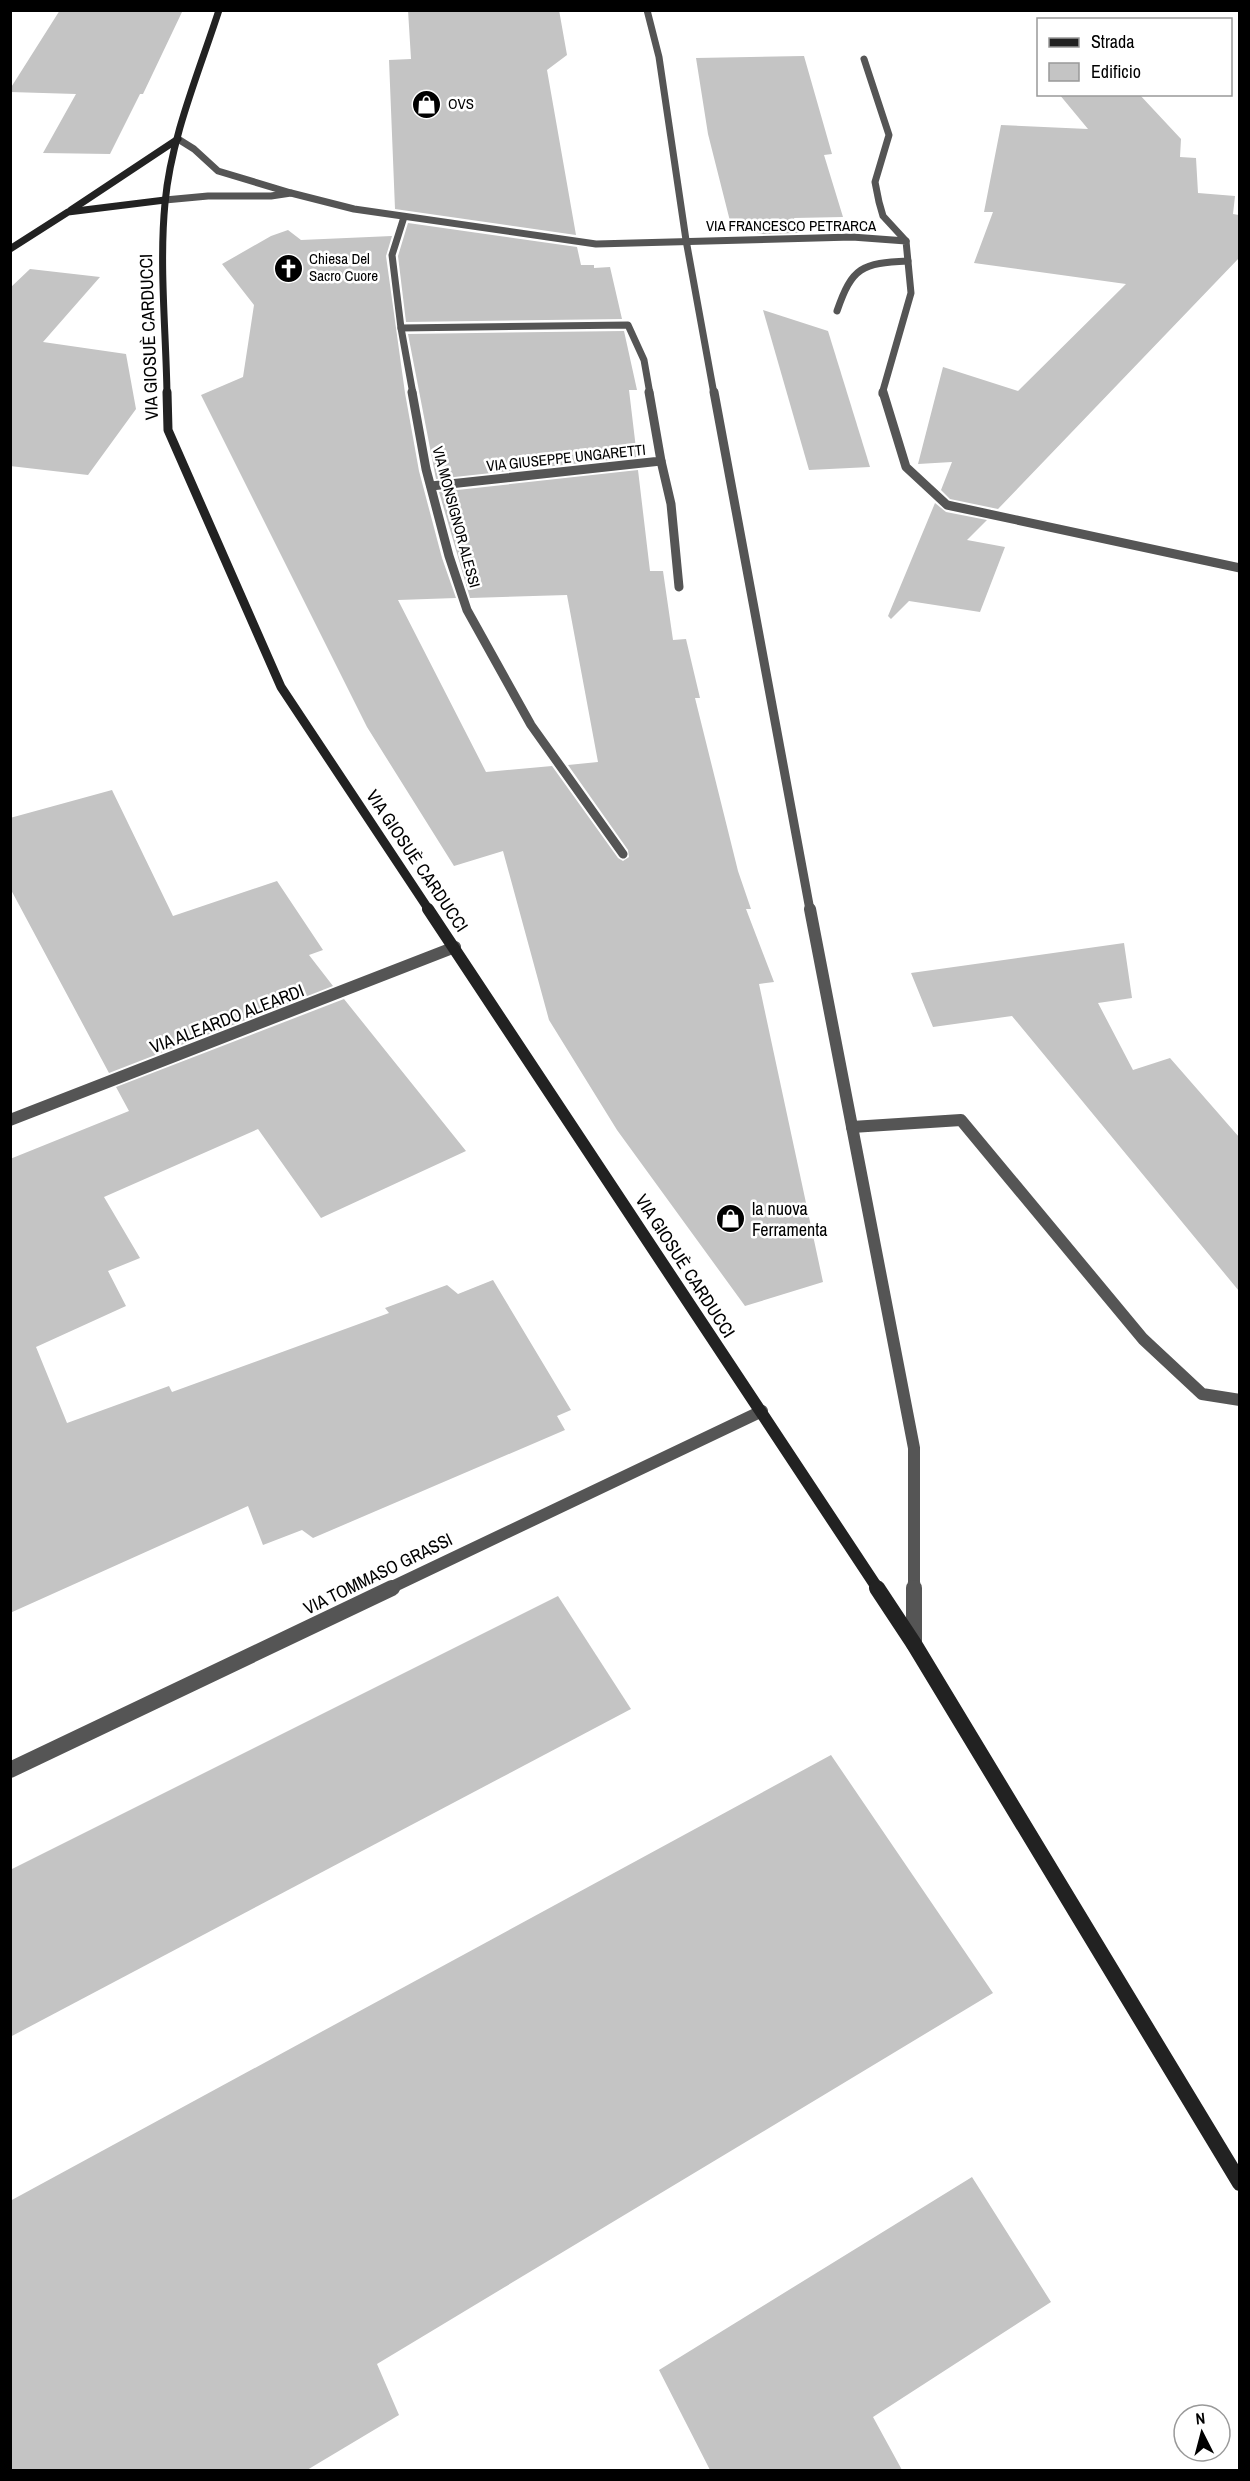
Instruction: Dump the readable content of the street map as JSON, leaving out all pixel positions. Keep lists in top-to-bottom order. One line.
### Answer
{"streets":{"street":["VIA FRANCESCO PETRARCA","VIA GIOSUÈ CARDUCCI","VIA GIUSEPPE UNGARETTI","VIA MONSIGNOR ALESSI","VIA ALEARDO ALEARDI","VIA TOMMASO GRASSI"]},"crossings":[["VIA FRANCESCO PETRARCA","VIA GIOSUÈ CARDUCCI"],["VIA FRANCESCO PETRARCA","VIA MONSIGNOR ALESSI"],["VIA GIOSUÈ CARDUCCI","VIA ALEARDO ALEARDI"],["VIA GIOSUÈ CARDUCCI","VIA TOMMASO GRASSI"],["VIA GIUSEPPE UNGARETTI","VIA MONSIGNOR ALESSI"]],"places":{"shop":["OVS","la nuova Ferramenta"],"church":["Chiesa Del Sacro Cuore"]},"legend":["Strada","Edificio"],"north":"top"}
